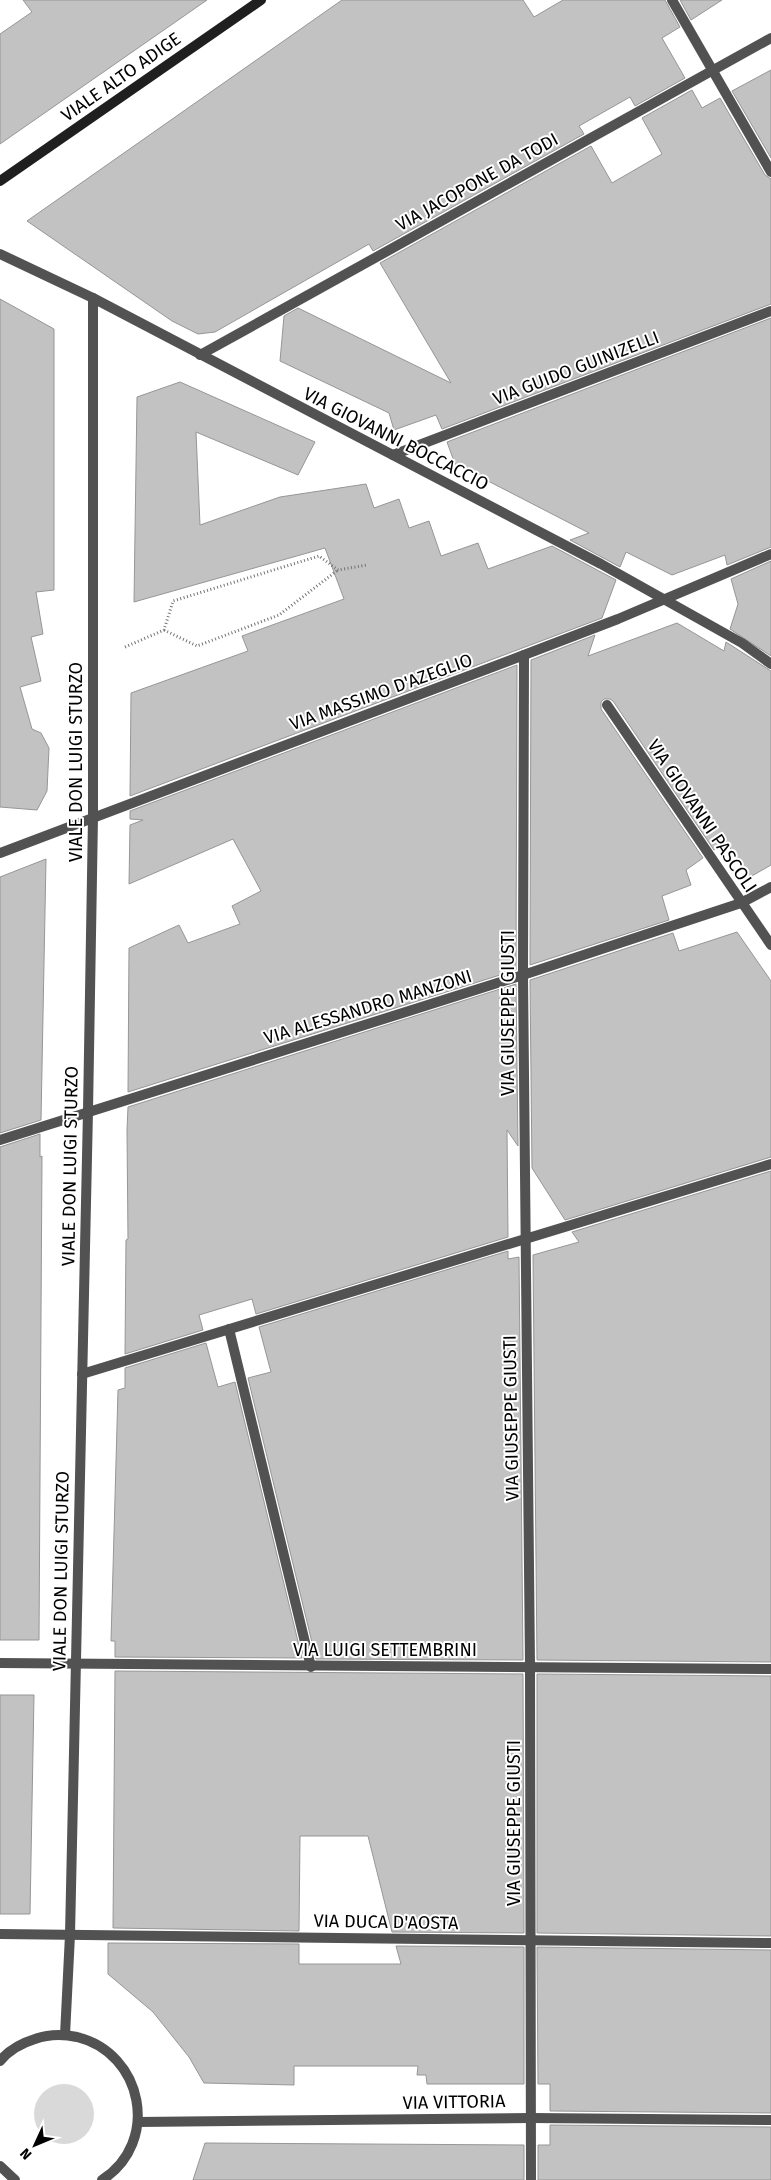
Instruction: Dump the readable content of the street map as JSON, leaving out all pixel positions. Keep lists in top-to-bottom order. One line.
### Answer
{"streets":{"street":["VIALE ALTO ADIGE","VIA JACOPONE DA TODI","VIA GUIDO GUINIZELLI","VIA GIOVANNI BOCCACCIO","VIA MASSIMO D'AZEGLIO","VIALE DON LUIGI STURZO","VIA GIOVANNI PASCOLI","VIA ALESSANDRO MANZONI","VIA GIUSEPPE GIUSTI","VIA LUIGI SETTEMBRINI","VIA DUCA D'AOSTA","VIA VITTORIA"]},"crossings":[["VIA JACOPONE DA TODI","VIA GIOVANNI BOCCACCIO"],["VIA GUIDO GUINIZELLI","VIA GIOVANNI BOCCACCIO"],["VIA GIOVANNI BOCCACCIO","VIA MASSIMO D'AZEGLIO"],["VIA GIOVANNI BOCCACCIO","VIALE DON LUIGI STURZO"],["VIA MASSIMO D'AZEGLIO","VIALE DON LUIGI STURZO"],["VIA MASSIMO D'AZEGLIO","VIA GIUSEPPE GIUSTI"],["VIALE DON LUIGI STURZO","VIA ALESSANDRO MANZONI"],["VIALE DON LUIGI STURZO","VIA LUIGI SETTEMBRINI"],["VIALE DON LUIGI STURZO","VIA DUCA D'AOSTA"],["VIA GIOVANNI PASCOLI","VIA ALESSANDRO MANZONI"],["VIA ALESSANDRO MANZONI","VIA GIUSEPPE GIUSTI"],["VIA GIUSEPPE GIUSTI","VIA LUIGI SETTEMBRINI"],["VIA GIUSEPPE GIUSTI","VIA DUCA D'AOSTA"],["VIA GIUSEPPE GIUSTI","VIA VITTORIA"]],"north":"bottom left"}
